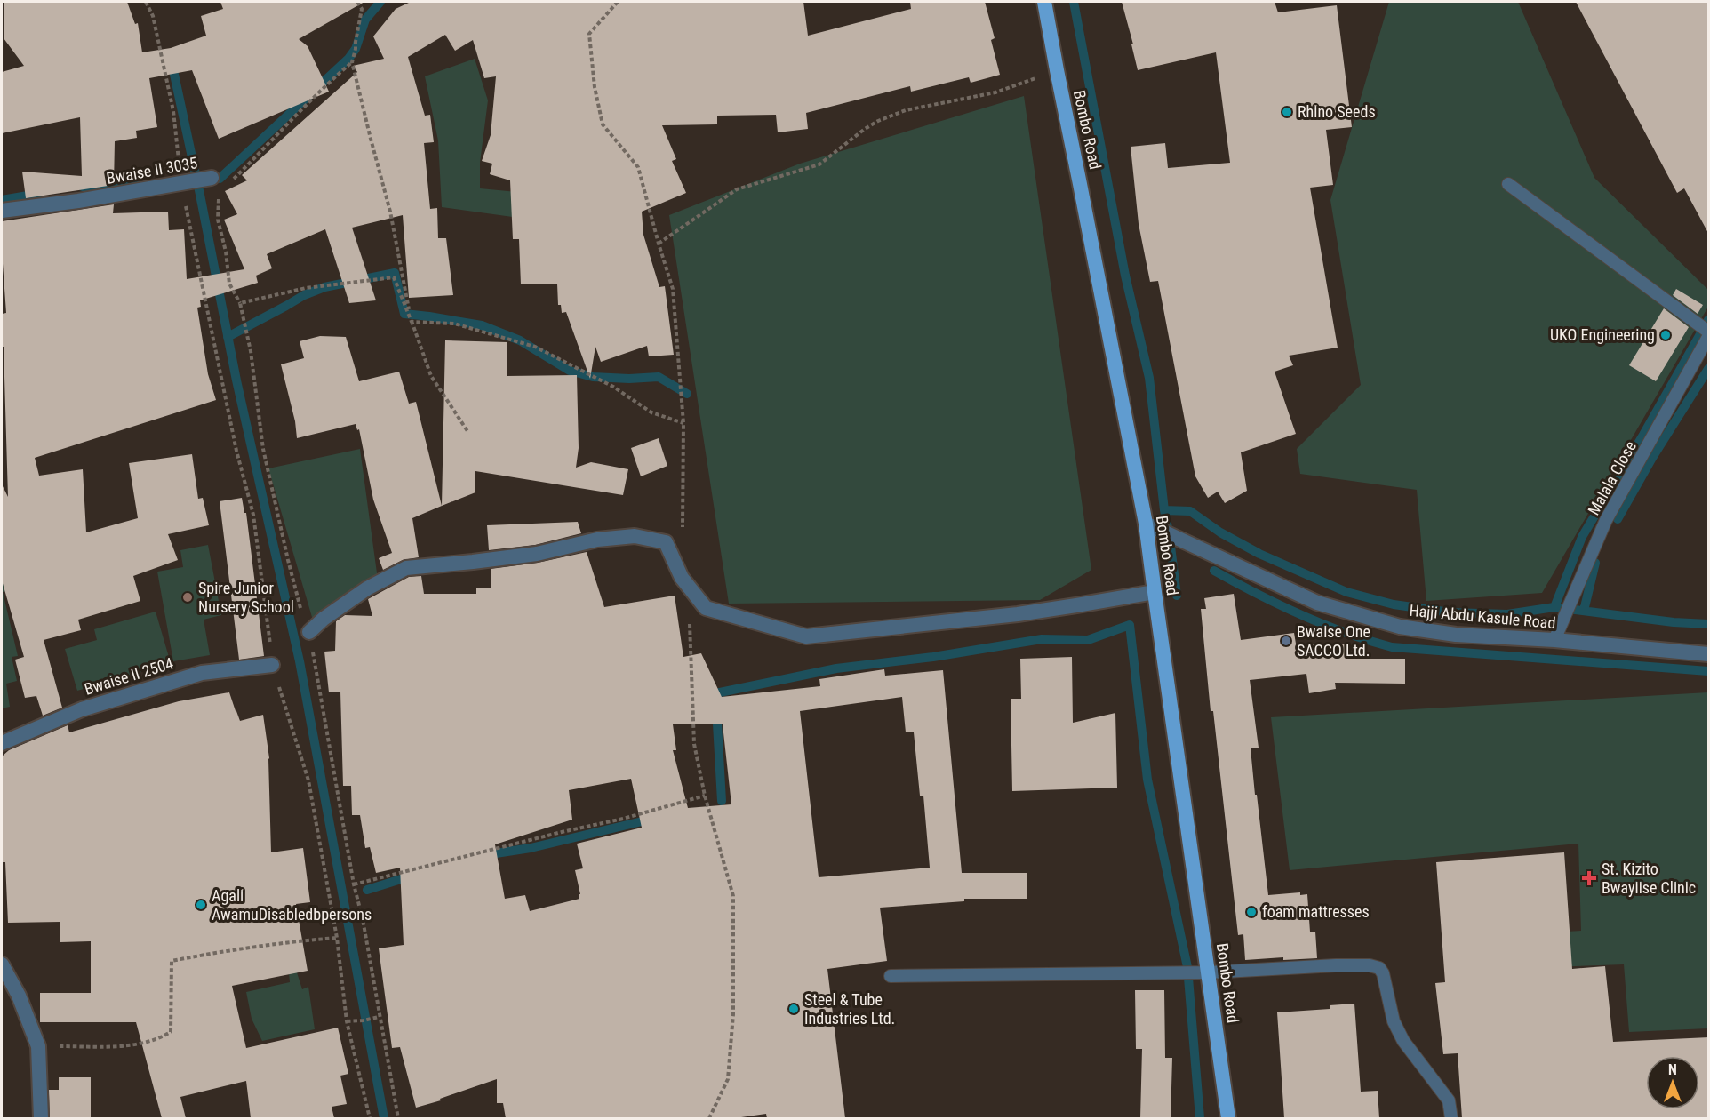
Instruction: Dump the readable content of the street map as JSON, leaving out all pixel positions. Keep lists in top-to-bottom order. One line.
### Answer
{"streets":{"main road":["Bombo Road"],"street":["Bwaise II 3035","Hajji Abdu Kasule Road","Bwaise II 2504"],"lane":["Malala Close"]},"crossings":[["Bombo Road","Hajji Abdu Kasule Road"],["Malala Close","Hajji Abdu Kasule Road"]],"places":{"other":["Rhino Seeds","UKO Engineering","Spire Junior Nursery School","Bwaise One SACCO Ltd.","Agali AwamuDisabledbpersons","foam mattresses","Steel & Tube Industries Ltd."],"health":["St. Kizito Bwayiise Clinic"]},"north":"top"}
